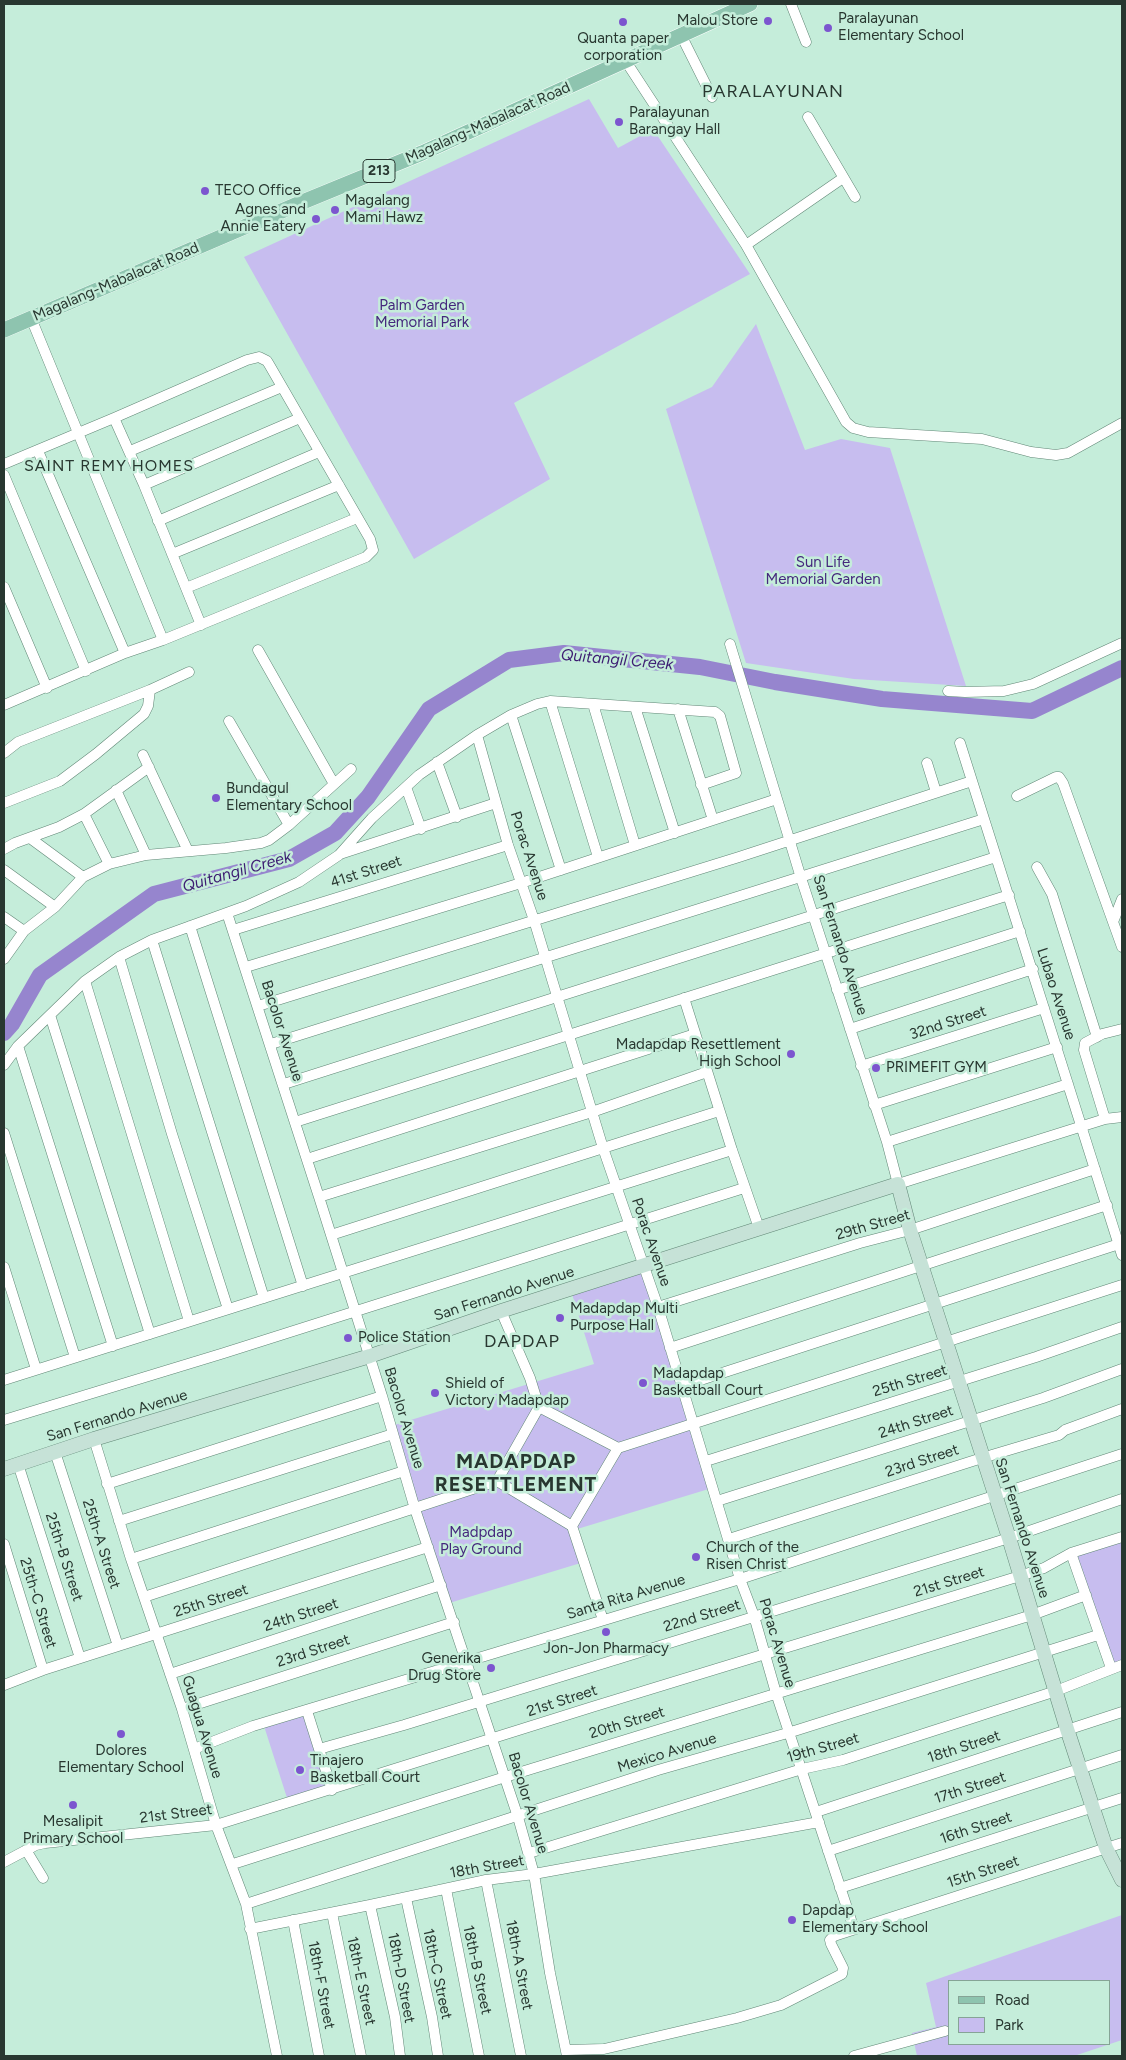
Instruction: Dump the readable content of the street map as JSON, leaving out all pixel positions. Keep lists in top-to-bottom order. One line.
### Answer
{"streets":{"main road":["Magalang-Mabalacat Road","213","San Fernando Avenue"],"street":["Porac Avenue","41st Street","Lubao Avenue","32nd Street","Bacolor Avenue","29th Street","25th Street","24th Street","23rd Street","25th-A Street","25th-B Street","21st Street","Santa Rita Avenue","25th-C Street","22nd Street","20th Street","Guagua Avenue","18th Street","19th Street","Mexico Avenue","17th Street","16th Street","15th Street","18th-A Street","18th-B Street","18th-C Street","18th-D Street","18th-E Street","18th-F Street"]},"crossings":[["Porac Avenue","41st Street"],["Porac Avenue","San Fernando Avenue"],["Porac Avenue","29th Street"],["Porac Avenue","25th Street"],["Porac Avenue","24th Street"],["Porac Avenue","23rd Street"],["Porac Avenue","21st Street"],["Porac Avenue","Santa Rita Avenue"],["Porac Avenue","22nd Street"],["Porac Avenue","20th Street"],["Porac Avenue","18th Street"],["Porac Avenue","19th Street"],["Porac Avenue","Mexico Avenue"],["Porac Avenue","17th Street"],["Porac Avenue","16th Street"],["Porac Avenue","15th Street"],["41st Street","Bacolor Avenue"],["San Fernando Avenue","Lubao Avenue"],["San Fernando Avenue","32nd Street"],["San Fernando Avenue","Bacolor Avenue"],["San Fernando Avenue","29th Street"],["San Fernando Avenue","25th Street"],["San Fernando Avenue","24th Street"],["San Fernando Avenue","23rd Street"],["San Fernando Avenue","25th-A Street"],["San Fernando Avenue","25th-B Street"],["San Fernando Avenue","21st Street"],["San Fernando Avenue","Santa Rita Avenue"],["San Fernando Avenue","22nd Street"],["San Fernando Avenue","20th Street"],["San Fernando Avenue","Guagua Avenue"],["San Fernando Avenue","18th Street"],["San Fernando Avenue","19th Street"],["San Fernando Avenue","Mexico Avenue"],["San Fernando Avenue","17th Street"],["San Fernando Avenue","16th Street"],["San Fernando Avenue","15th Street"],["Lubao Avenue","32nd Street"],["Lubao Avenue","29th Street"],["Bacolor Avenue","25th Street"],["Bacolor Avenue","24th Street"],["Bacolor Avenue","23rd Street"],["Bacolor Avenue","21st Street"],["Bacolor Avenue","Santa Rita Avenue"],["Bacolor Avenue","22nd Street"],["Bacolor Avenue","20th Street"],["Bacolor Avenue","18th Street"],["Bacolor Avenue","19th Street"],["Bacolor Avenue","Mexico Avenue"],["Bacolor Avenue","15th Street"],["25th Street","25th-A Street"],["25th Street","25th-B Street"],["25th Street","25th-C Street"],["25th Street","Guagua Avenue"],["24th Street","Guagua Avenue"],["23rd Street","Guagua Avenue"],["21st Street","Guagua Avenue"],["Santa Rita Avenue","Guagua Avenue"],["20th Street","Guagua Avenue"],["Guagua Avenue","18th Street"],["Guagua Avenue","Mexico Avenue"],["18th Street","18th-A Street"],["18th Street","18th-B Street"],["18th Street","18th-C Street"],["18th Street","18th-D Street"],["18th Street","18th-E Street"],["18th Street","18th-F Street"]],"districts":["PARALAYUNAN","SAINT REMY HOMES","DAPDAP","MADAPDAP RESETTLEMENT"],"water":["Quitangil Creek"],"parks":["Palm Garden Memorial Park","Sun Life Memorial Garden","Madpdap Play Ground"],"places":["Malou Store","Quanta paper corporation","Paralayunan Elementary School","Paralayunan Barangay Hall","TECO Office","Magalang Mami Hawz","Agnes and Annie Eatery","Bundagul Elementary School","Madapdap Resettlement High School","PRIMEFIT GYM","Madapdap Multi Purpose Hall","Police Station","Madapdap Basketball Court","Shield of Victory Madapdap","Church of the Risen Christ","Jon-Jon Pharmacy","Generika Drug Store","Dolores Elementary School","Tinajero Basketball Court","Mesalipit Primary School","Dapdap Elementary School"],"legend":["Road","Park"]}
